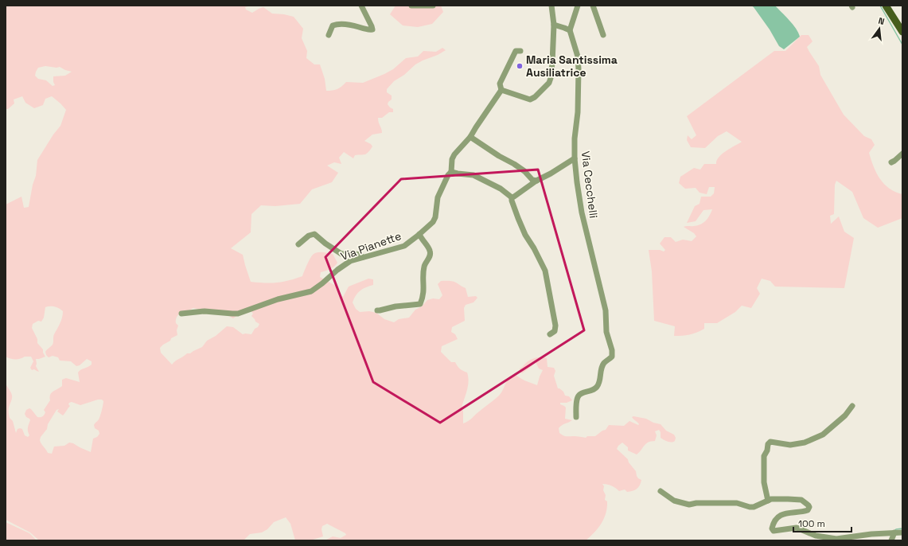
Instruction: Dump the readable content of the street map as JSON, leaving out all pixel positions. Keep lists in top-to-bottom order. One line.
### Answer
{"streets":{"street":["Via Cecchelli","Via Pianette"]},"places":["Maria Santissima Ausiliatrice"],"scale_bar":"100 m","north":"top"}
